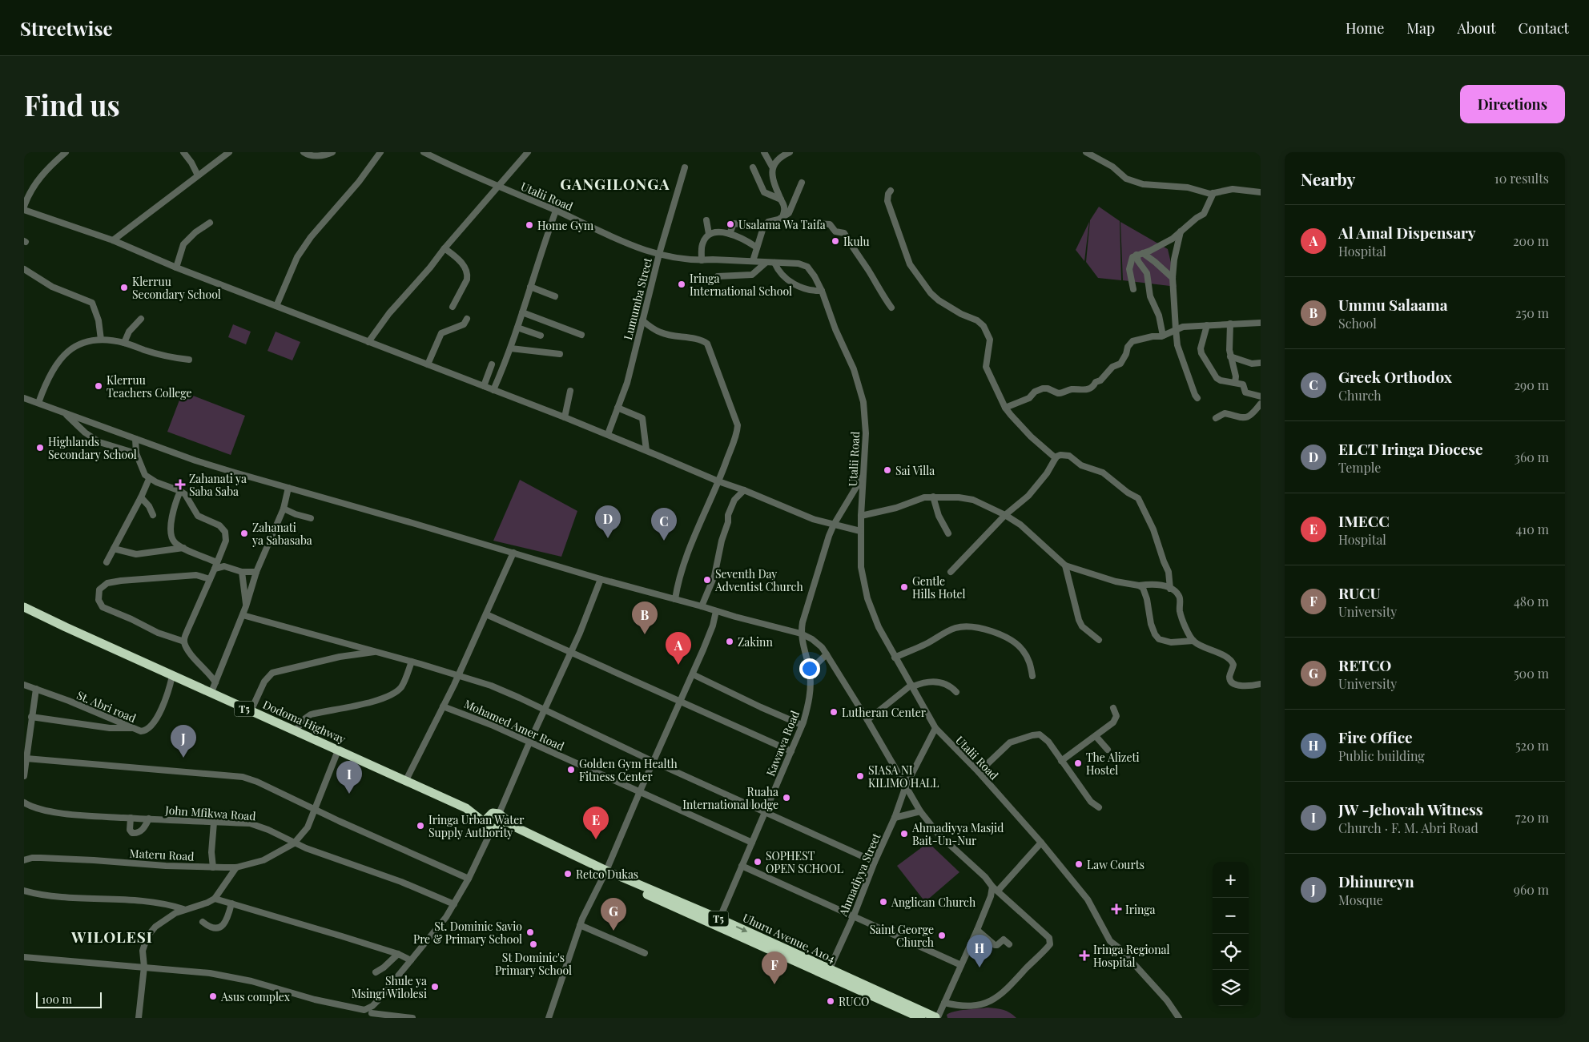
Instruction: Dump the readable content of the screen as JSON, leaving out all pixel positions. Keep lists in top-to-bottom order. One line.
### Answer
{"streets":{"highway":["T5","Dodoma Highway","Uhuru Avenue, A104"],"street":["Utalii Road","Lumumba Street","St. Abri road","Mohamed Amer Road","Kawawa Road","John Mfikwa Road","Materu Road","Ahmadiyya Street"]},"crossings":[["Utalii Road","Lumumba Street"],["Utalii Road","Kawawa Road"],["Utalii Road","Ahmadiyya Street"],["St. Abri road","Dodoma Highway"],["T5","Dodoma Highway"],["T5","Uhuru Avenue, A104"],["Mohamed Amer Road","Kawawa Road"],["Kawawa Road","Uhuru Avenue, A104"],["John Mfikwa Road","Materu Road"],["Ahmadiyya Street","Uhuru Avenue, A104"]],"districts":["GANGILONGA","WILOLESI"],"places":{"other":["Usalama Wa Taifa","Home Gym","Ikulu","Iringa International School","Klerruu Secondary School","Klerruu Teachers College","Highlands Secondary School","Sai Villa","Zahanati ya Sabasaba","Seventh Day Adventist Church","Gentle Hills Hotel","Zakinn","Lutheran Center","The Alizeti Hostel","Golden Gym Health Fitness Center","SIASA NI KILIMO HALL","Ruaha International lodge","Iringa Urban Water Supply Authority","Ahmadiyya Masjid Bait-Un-Nur","SOPHEST OPEN SCHOOL","Law Courts","Retco Dukas","Anglican Church","St. Dominic Savio Pre & Primary School","Saint George Church","St Dominic's Primary School","Shule ya Msingi Wilolesi","Asus complex","RUCO"],"health":["Zahanati ya Saba Saba","Iringa","Iringa Regional Hospital"]},"scale_bar":"100 m","page":{"header":"Streetwise","nav":["Home","Map","About","Contact"],"buttons":"Directions","title":"Find us","heading":["Nearby","10 results"],"list":[{"mark":"A","name":"Al Amal Dispensary","note":"Hospital","value":"200 m"},{"mark":"B","name":"Ummu Salaama","note":"School","value":"250 m"},{"mark":"C","name":"Greek Orthodox","note":"Church","value":"290 m"},{"mark":"D","name":"ELCT Iringa Diocese","note":"Temple","value":"360 m"},{"mark":"E","name":"IMECC","note":"Hospital","value":"410 m"},{"mark":"F","name":"RUCU","note":"University","value":"480 m"},{"mark":"G","name":"RETCO","note":"University","value":"500 m"},{"mark":"H","name":"Fire Office","note":"Public building","value":"520 m"},{"mark":"I","name":"JW -Jehovah Witness","note":"Church · F. M. Abri Road","value":"720 m"},{"mark":"J","name":"Dhinureyn","note":"Mosque","value":"960 m"}],"pins":["D","C","B","A","J","I","E","G","H","F"],"map_buttons":["+","−"],"scale":"100 m"}}
